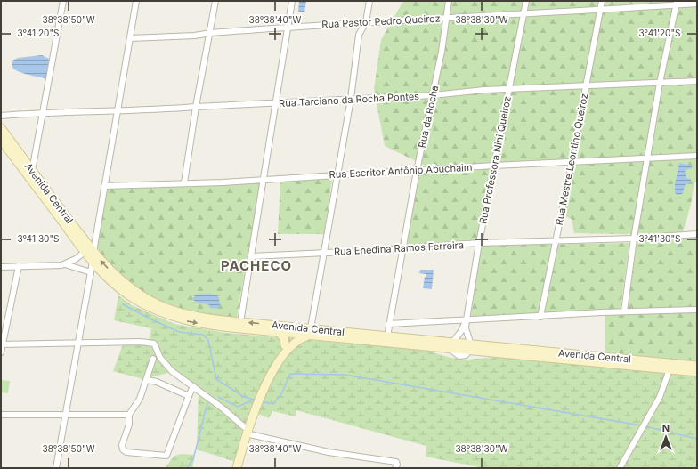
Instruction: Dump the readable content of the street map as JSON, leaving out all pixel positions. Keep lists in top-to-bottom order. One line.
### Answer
{"streets":{"main road":["Avenida Central"],"street":["Rua Pastor Pedro Queiroz","Rua Tarciano da Rocha Pontes","Rua da Rocha","Rua Mestre Leontino Queiroz","Rua Professora Nini Queiroz","Rua Escritor Antônio Abuchaim","Rua Enedina Ramos Ferreira"]},"crossings":[["Rua Pastor Pedro Queiroz","Rua da Rocha"],["Rua Pastor Pedro Queiroz","Rua Mestre Leontino Queiroz"],["Rua Pastor Pedro Queiroz","Rua Professora Nini Queiroz"],["Rua Tarciano da Rocha Pontes","Rua da Rocha"],["Rua Tarciano da Rocha Pontes","Rua Mestre Leontino Queiroz"],["Rua Tarciano da Rocha Pontes","Rua Professora Nini Queiroz"],["Rua da Rocha","Rua Escritor Antônio Abuchaim"],["Rua da Rocha","Avenida Central"],["Rua da Rocha","Rua Enedina Ramos Ferreira"],["Rua Mestre Leontino Queiroz","Rua Escritor Antônio Abuchaim"],["Rua Mestre Leontino Queiroz","Rua Enedina Ramos Ferreira"],["Rua Professora Nini Queiroz","Rua Escritor Antônio Abuchaim"],["Rua Professora Nini Queiroz","Rua Enedina Ramos Ferreira"]],"districts":["PACHECO"],"north":"top","coordinates":["38°38'50\"W","38°38'40\"W","38°38'30\"W","3°41'20\"S","3°41'30\"S"]}
